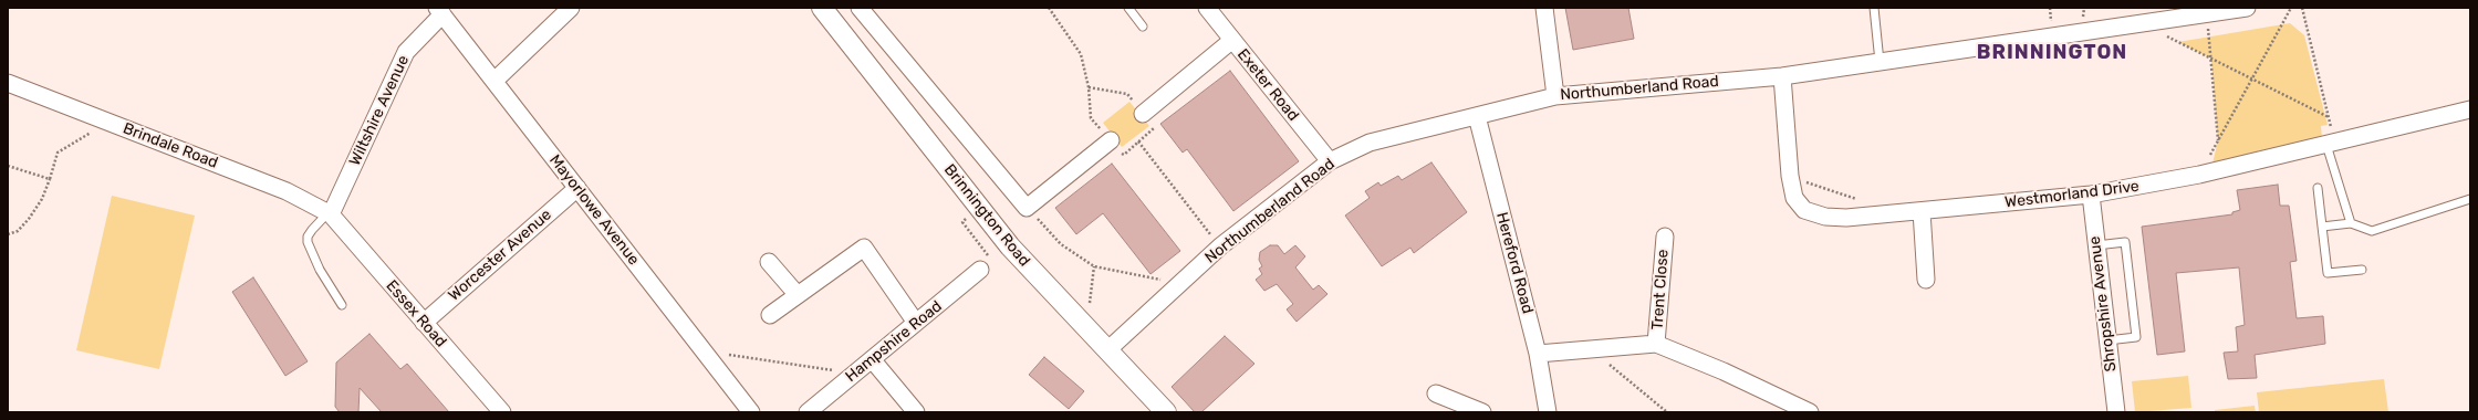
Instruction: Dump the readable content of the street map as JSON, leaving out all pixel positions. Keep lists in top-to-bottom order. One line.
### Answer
{"streets":{"street":["Exeter Road","Northumberland Road","Wiltshire Avenue","Brindale Road","Westmorland Drive","Mayorlowe Avenue","Brinnington Road","Worcester Avenue","Hereford Road","Trent Close","Shropshire Avenue","Essex Road","Hampshire Road"]},"crossings":[["Exeter Road","Northumberland Road"],["Northumberland Road","Westmorland Drive"],["Northumberland Road","Brinnington Road"],["Northumberland Road","Hereford Road"],["Wiltshire Avenue","Brindale Road"],["Wiltshire Avenue","Mayorlowe Avenue"],["Wiltshire Avenue","Essex Road"],["Brindale Road","Essex Road"],["Westmorland Drive","Shropshire Avenue"],["Mayorlowe Avenue","Worcester Avenue"],["Worcester Avenue","Essex Road"]],"districts":["BRINNINGTON"]}
